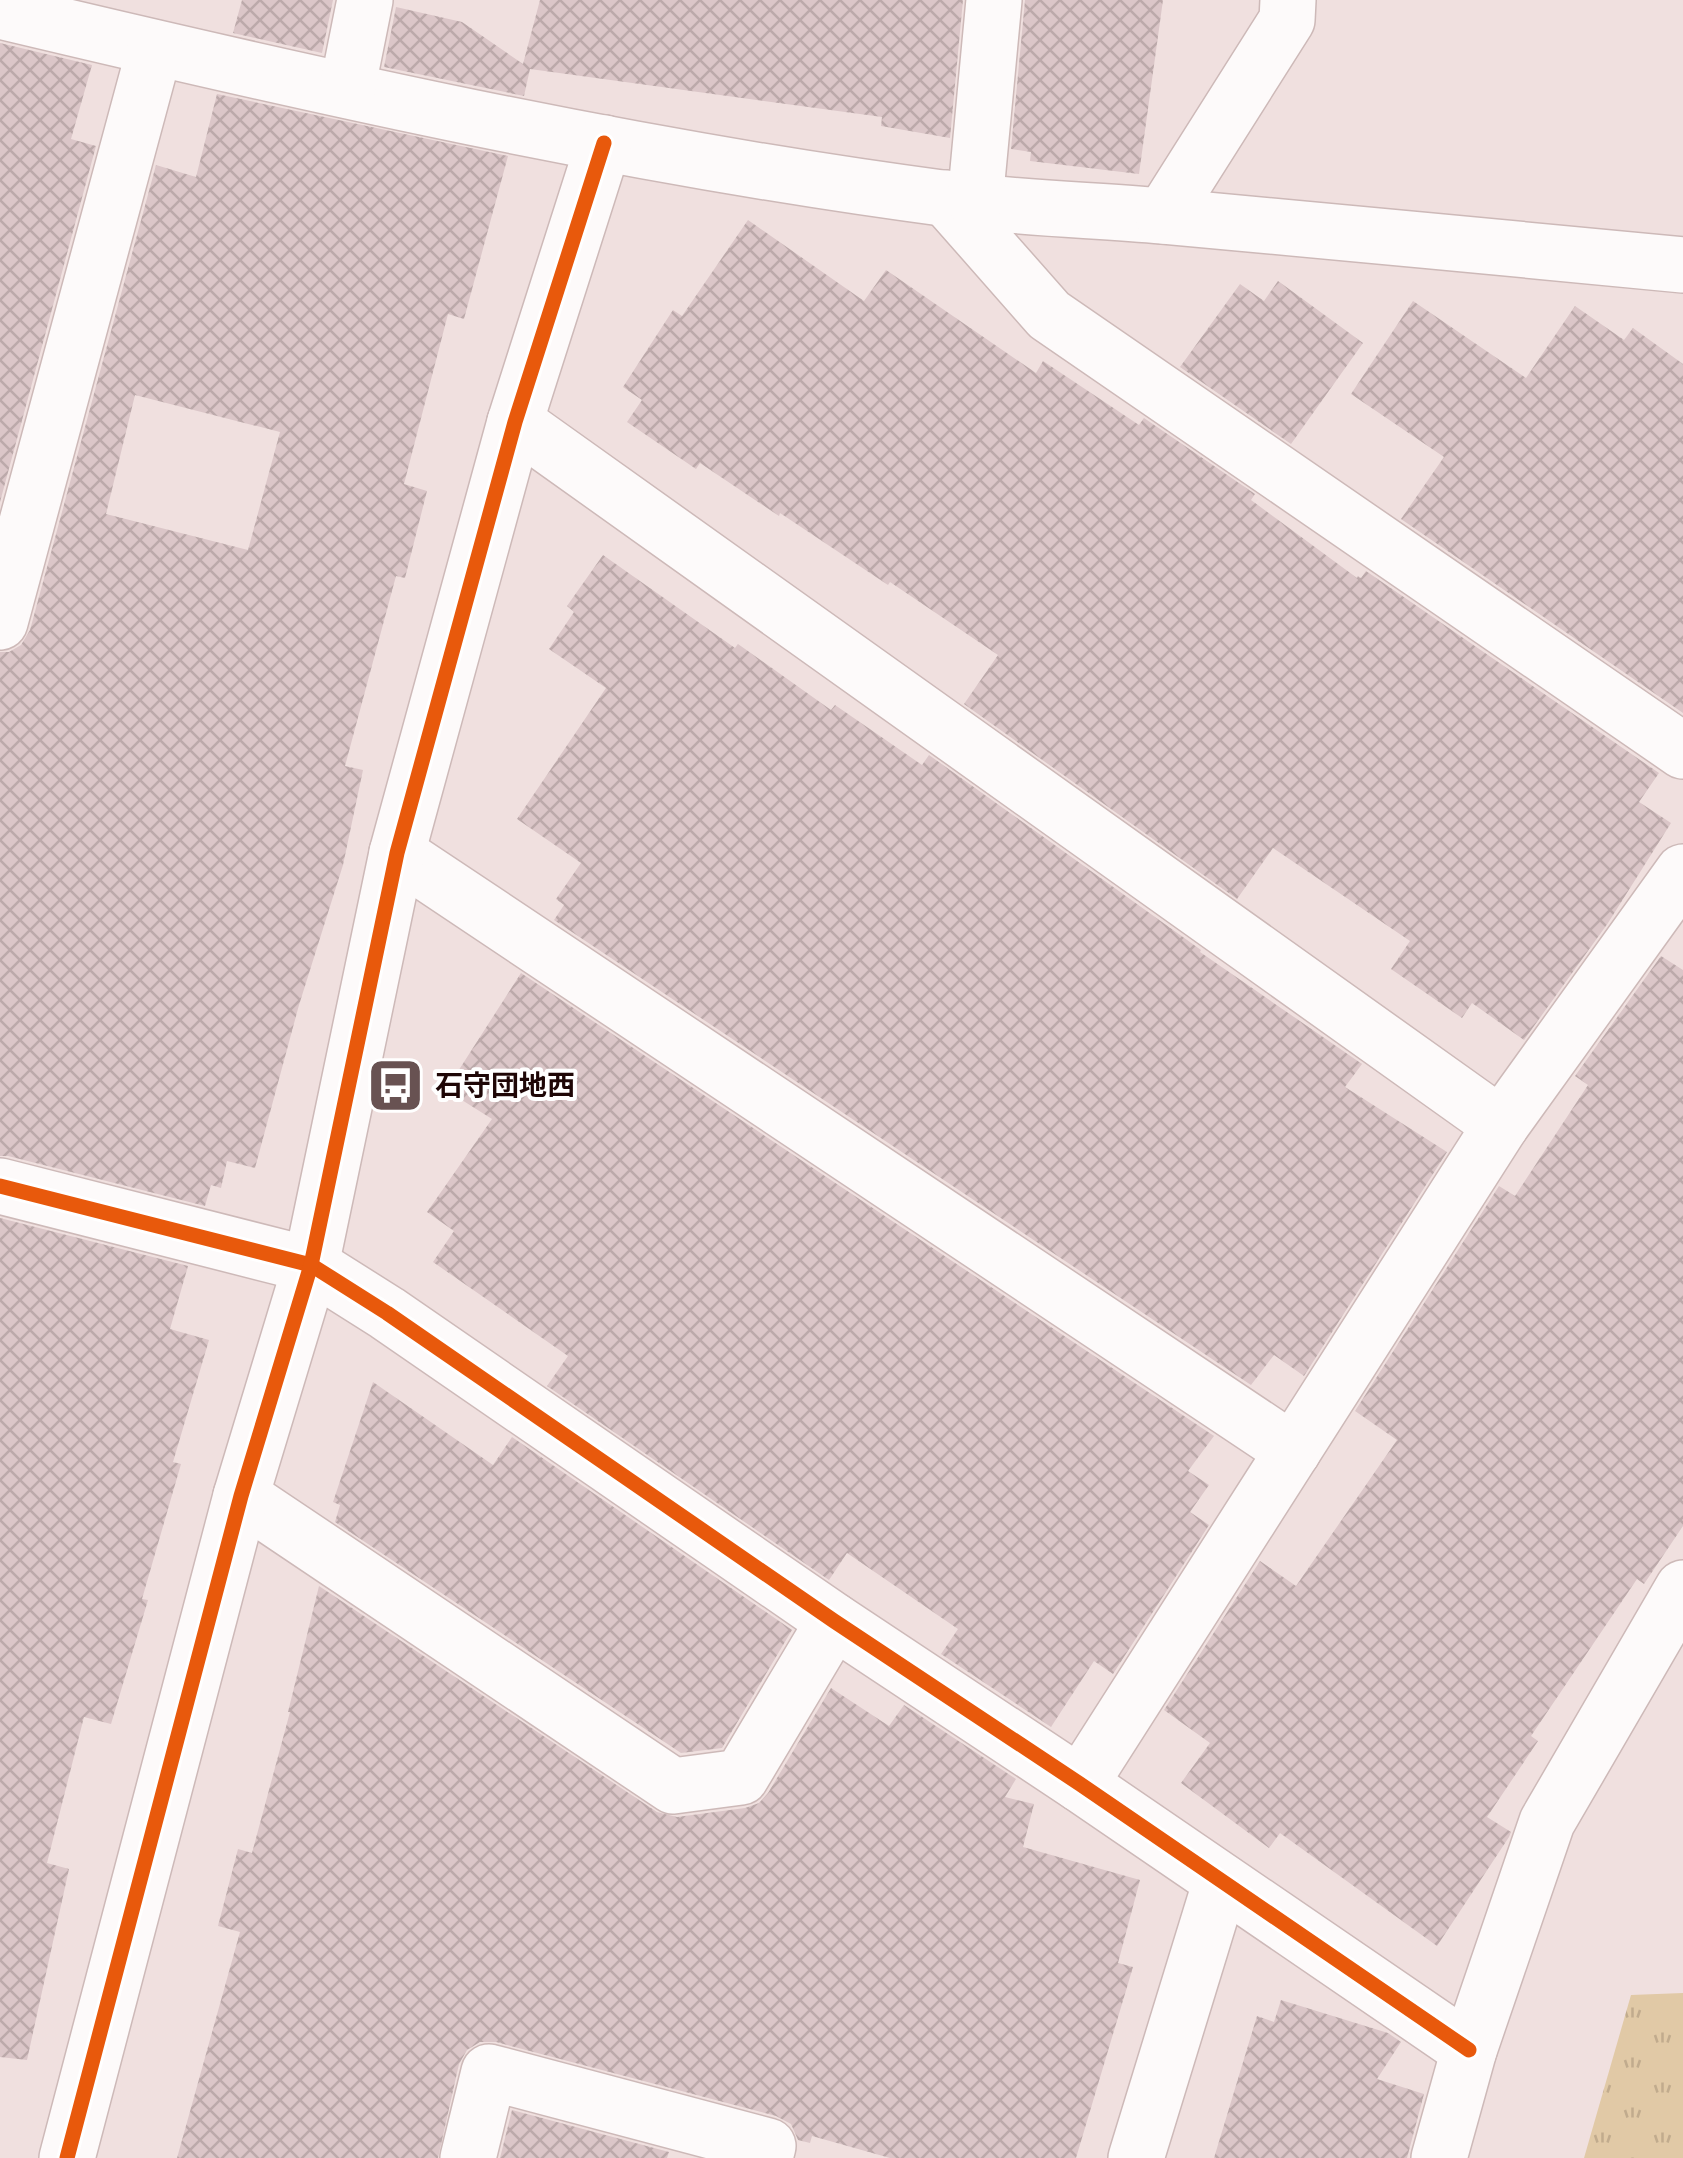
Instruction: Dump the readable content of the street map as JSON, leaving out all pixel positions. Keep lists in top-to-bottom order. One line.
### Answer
{"places":{"bus stop":["石守団地西"]}}
